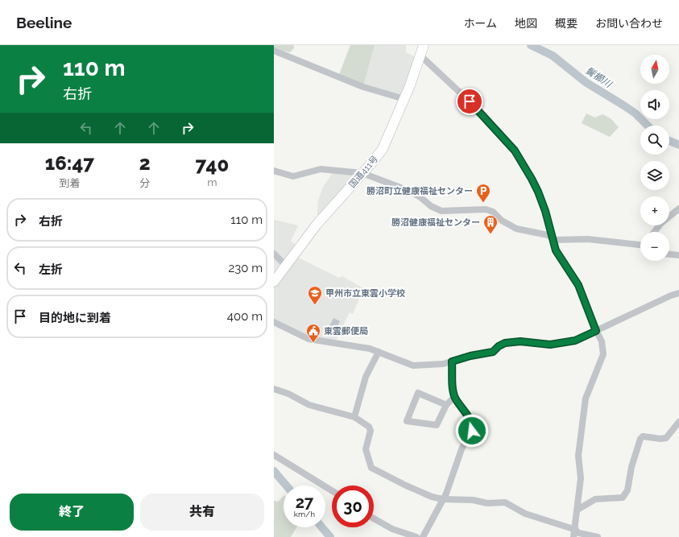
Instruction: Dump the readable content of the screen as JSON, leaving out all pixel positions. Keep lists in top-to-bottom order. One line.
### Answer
{"streets":{"highway":["国道411号"]},"water":["鬢櫛川"],"places":{"parking":["勝沼町立健康福祉センター"],"building":["勝沼健康福祉センター"],"school or university":["甲州市立東雲小学校"],"public building":["東雲郵便局"]},"north":"top","page":{"header":"Beeline","nav":["ホーム","地図","概要","お問い合わせ"],"turn":["110 m","右折"],"map_buttons":["+","−"],"eta":["16:47","到着","2","分","740","m"],"list":[{"name":"右折","value":"110 m"},{"name":"左折","value":"230 m"},{"name":"目的地に到着","value":"400 m"}],"speed":"27 km/h","limit":"30","buttons":["終了","共有"]}}
